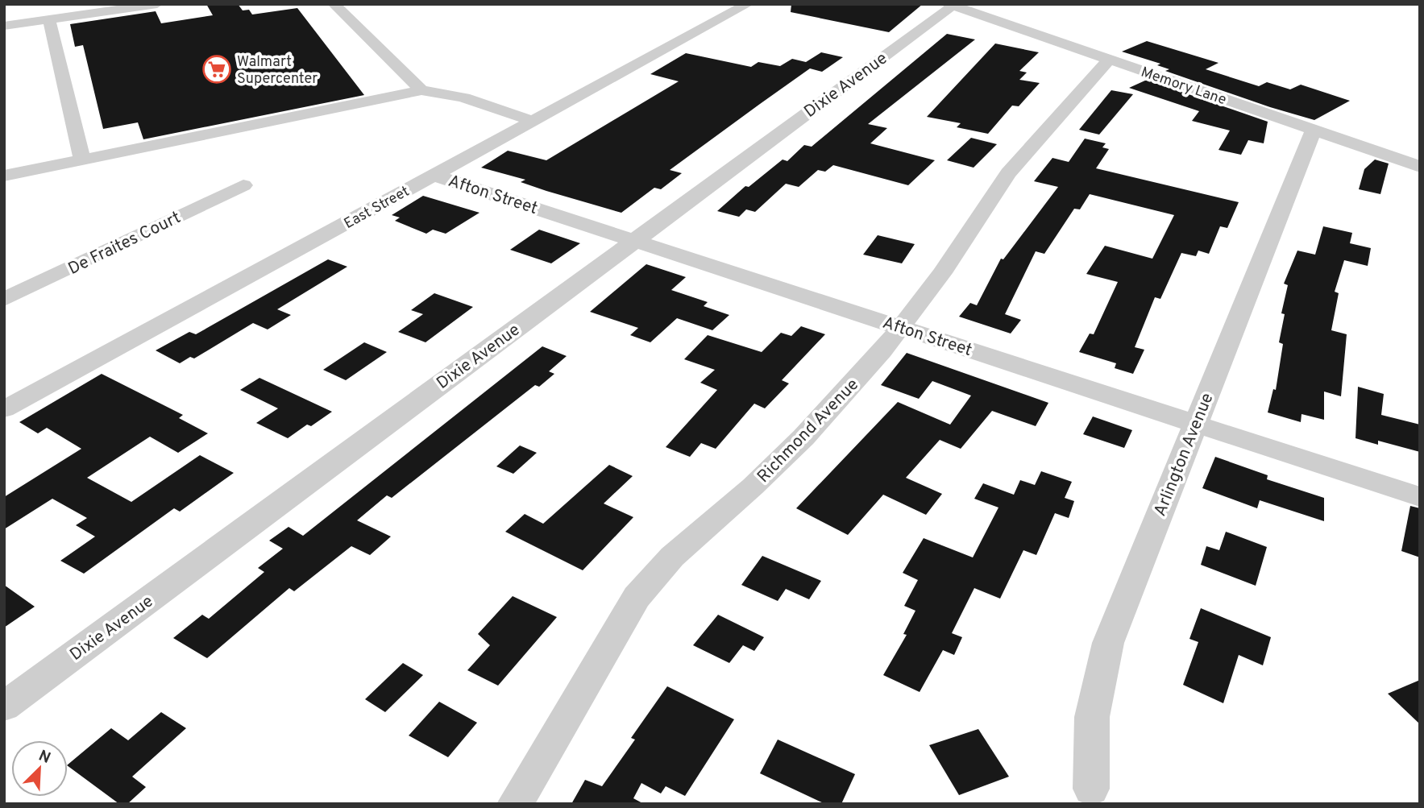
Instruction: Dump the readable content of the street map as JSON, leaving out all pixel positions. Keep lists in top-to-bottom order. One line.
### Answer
{"streets":{"street":["Dixie Avenue","Memory Lane","Afton Street","East Street","De Fraites Court","Richmond Avenue","Arlington Avenue"]},"crossings":[["Dixie Avenue","Memory Lane"],["Dixie Avenue","Afton Street"],["Memory Lane","Richmond Avenue"],["Memory Lane","Arlington Avenue"],["Afton Street","East Street"],["Afton Street","Richmond Avenue"],["Afton Street","Arlington Avenue"]],"places":{"supermarket":["Walmart Supercenter"]},"north":"top right"}
